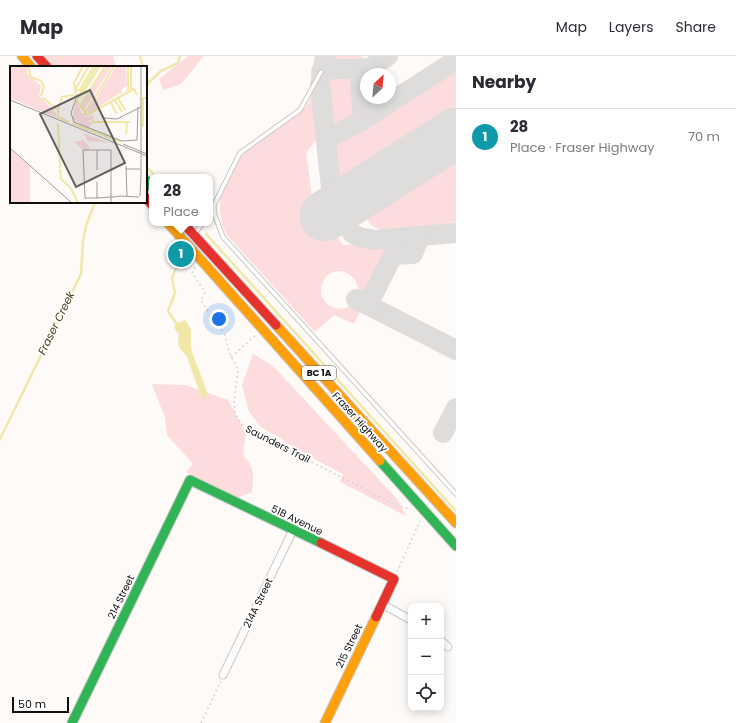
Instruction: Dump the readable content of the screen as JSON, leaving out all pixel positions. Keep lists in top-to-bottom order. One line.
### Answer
{"streets":{"main road":["BC 1A","Fraser Highway","51B Avenue","214 Street","215 Street"],"street":["214A Street"],"path":["Saunders Trail"]},"crossings":[["51B Avenue","214 Street"],["51B Avenue","214A Street"],["51B Avenue","215 Street"]],"water":["Fraser Creek"],"scale_bar":"50 m","north":"top right","page":{"header":"Map","nav":["Map","Layers","Share"],"heading":"Nearby","list":[{"mark":"1","name":"28","note":"Place · Fraser Highway","value":"70 m"}],"popup":["28","Place"],"pins":"1","map_buttons":["+","−"],"scale":"50 m"}}
